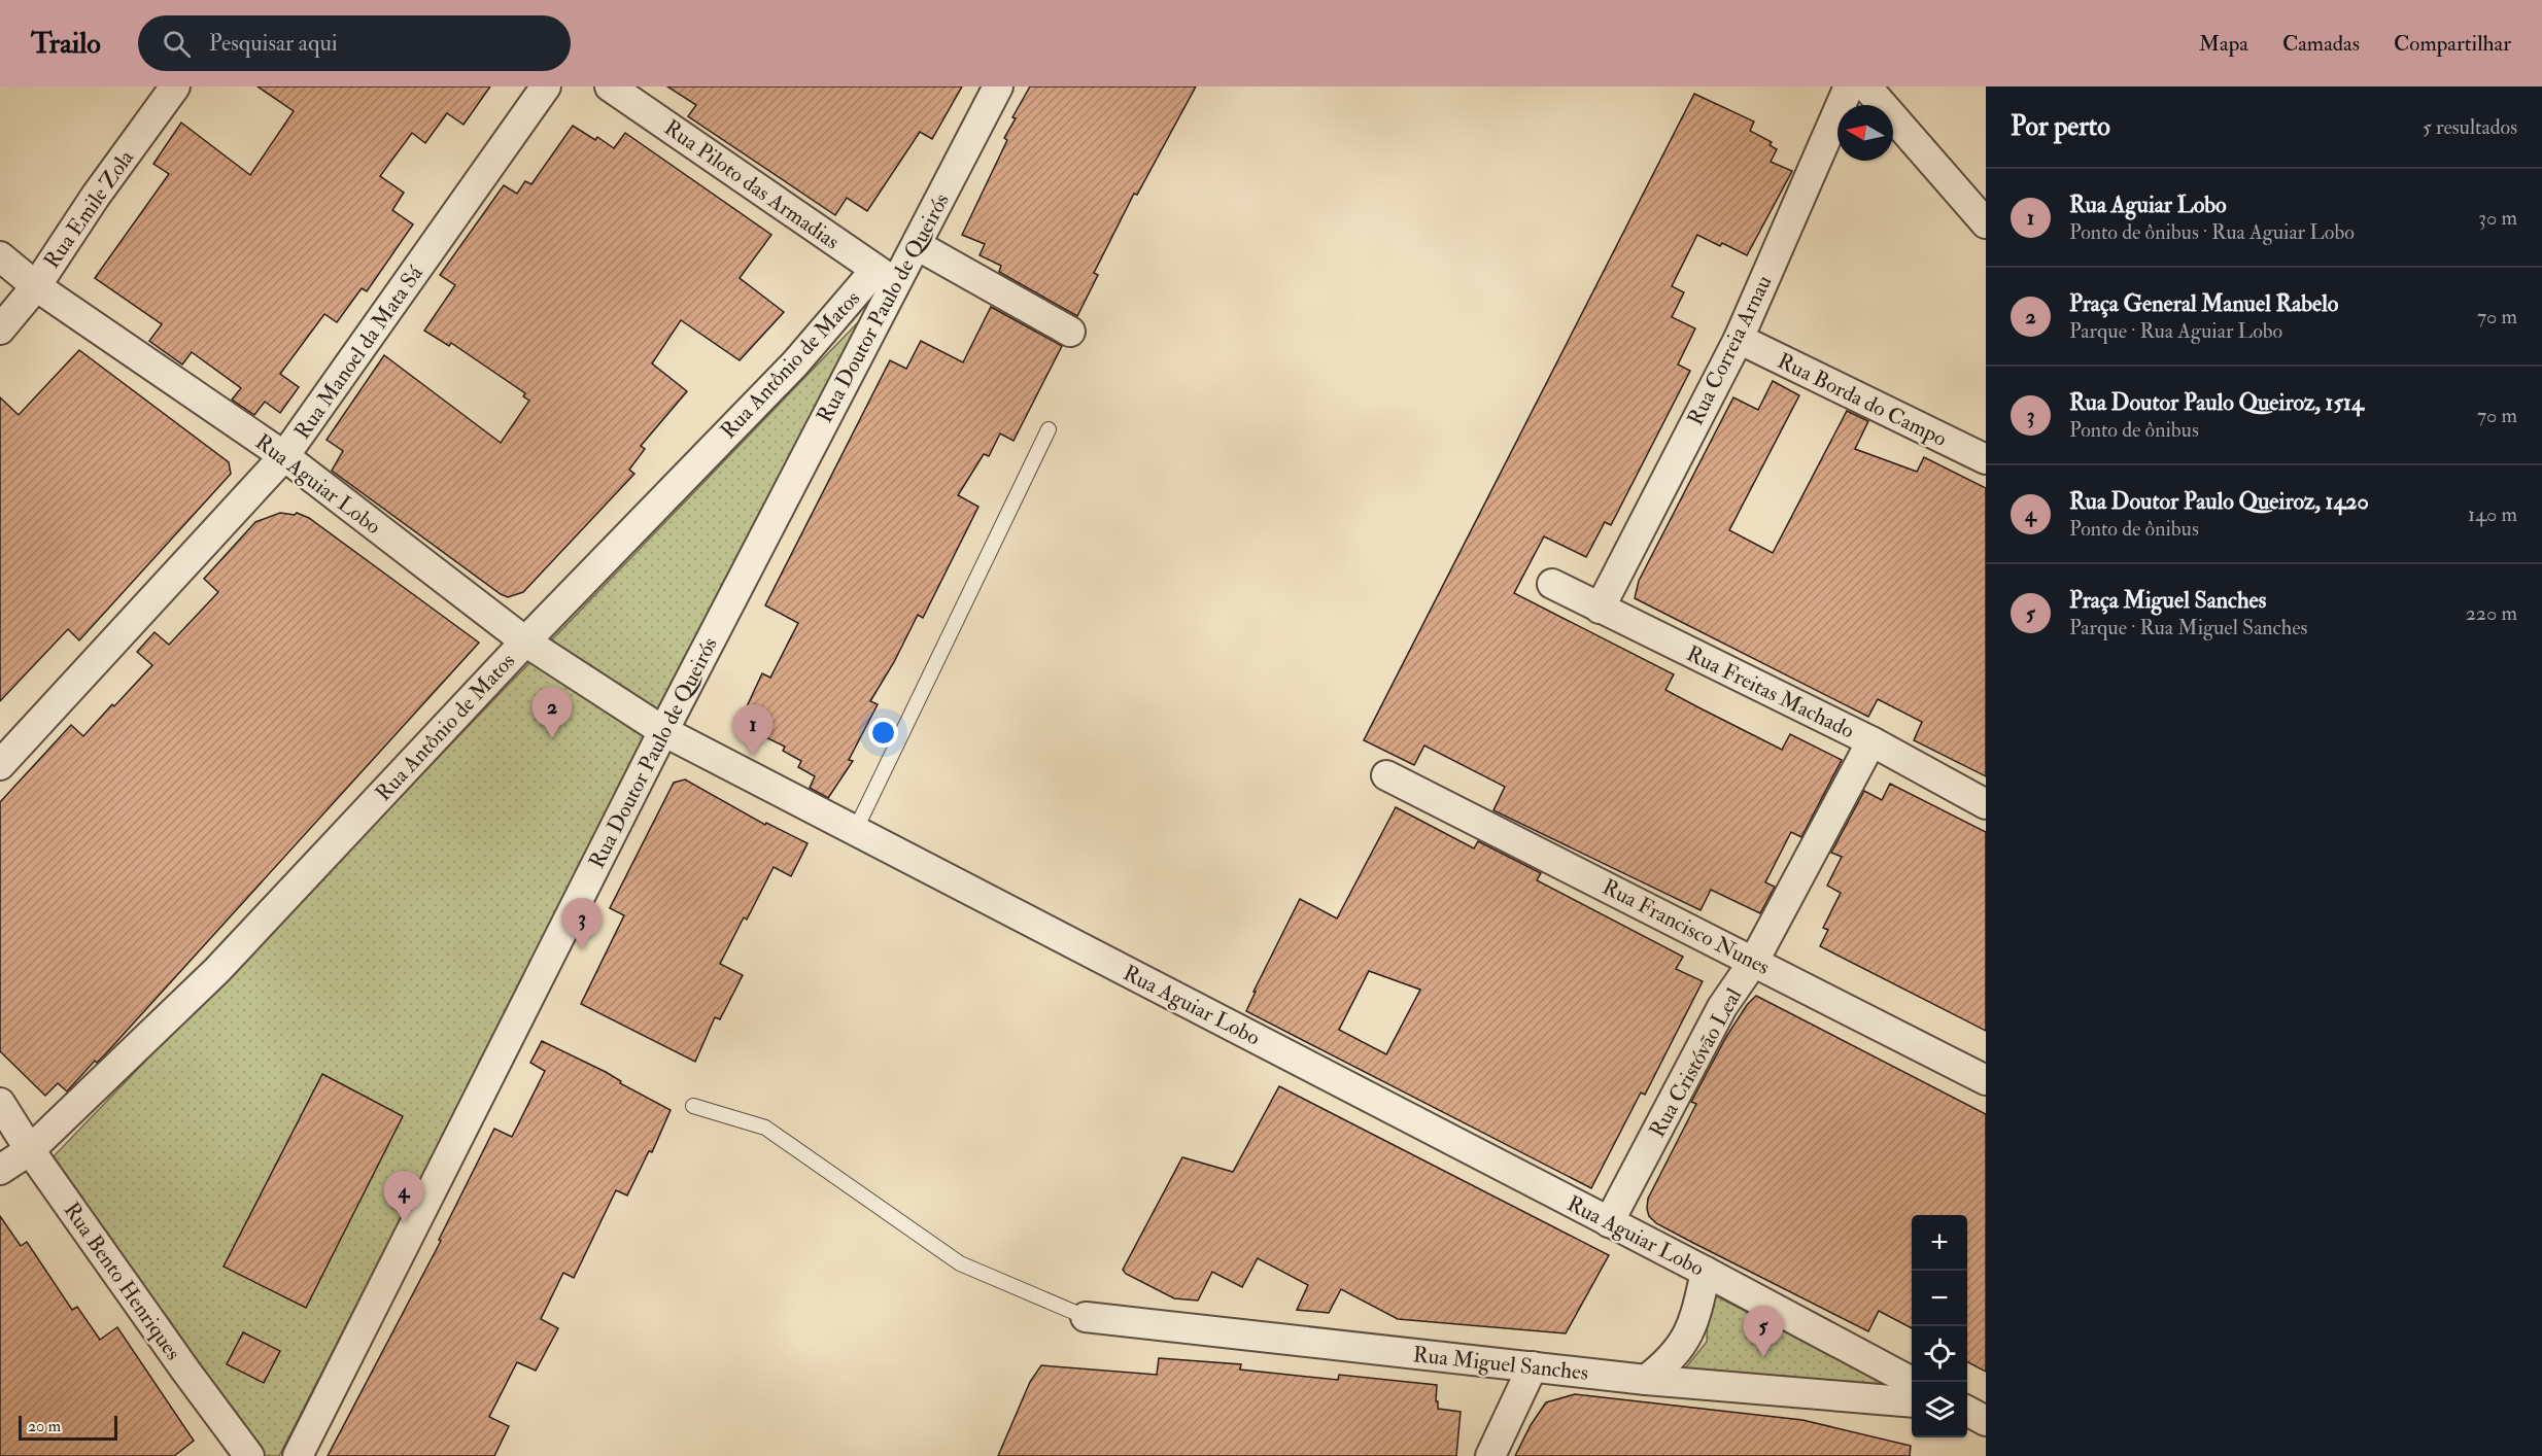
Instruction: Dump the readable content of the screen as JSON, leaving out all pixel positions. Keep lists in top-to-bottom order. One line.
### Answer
{"streets":{"street":["Rua Piloto das Armadias","Rua Emile Zola","Rua Doutor Paulo de Queirós","Rua Correia Arnau","Rua Manoel da Mata Sá","Rua Antônio de Matos","Rua Borda do Campo","Rua Aguiar Lobo","Rua Freitas Machado","Rua Francisco Nunes","Rua Cristóvão Leal","Rua Bento Henriques","Rua Miguel Sanches"]},"crossings":[["Rua Piloto das Armadias","Rua Doutor Paulo de Queirós"],["Rua Piloto das Armadias","Rua Antônio de Matos"],["Rua Emile Zola","Rua Aguiar Lobo"],["Rua Doutor Paulo de Queirós","Rua Antônio de Matos"],["Rua Doutor Paulo de Queirós","Rua Aguiar Lobo"],["Rua Correia Arnau","Rua Borda do Campo"],["Rua Correia Arnau","Rua Freitas Machado"],["Rua Manoel da Mata Sá","Rua Aguiar Lobo"],["Rua Antônio de Matos","Rua Aguiar Lobo"],["Rua Antônio de Matos","Rua Bento Henriques"],["Rua Aguiar Lobo","Rua Cristóvão Leal"],["Rua Freitas Machado","Rua Cristóvão Leal"],["Rua Francisco Nunes","Rua Cristóvão Leal"]],"scale_bar":"20 m","north":"left","page":{"header":"Trailo","search":"Pesquisar aqui","nav":["Mapa","Camadas","Compartilhar"],"heading":["Por perto","5 resultados"],"list":[{"mark":"1","name":"Rua Aguiar Lobo","note":"Ponto de ônibus · Rua Aguiar Lobo","value":"30 m"},{"mark":"2","name":"Praça General Manuel Rabelo","note":"Parque · Rua Aguiar Lobo","value":"70 m"},{"mark":"3","name":"Rua Doutor Paulo Queiroz, 1514","note":"Ponto de ônibus","value":"70 m"},{"mark":"4","name":"Rua Doutor Paulo Queiroz, 1420","note":"Ponto de ônibus","value":"140 m"},{"mark":"5","name":"Praça Miguel Sanches","note":"Parque · Rua Miguel Sanches","value":"220 m"}],"pins":["2","1","3","4","5"],"map_buttons":["+","−"],"scale":"20 m"}}
